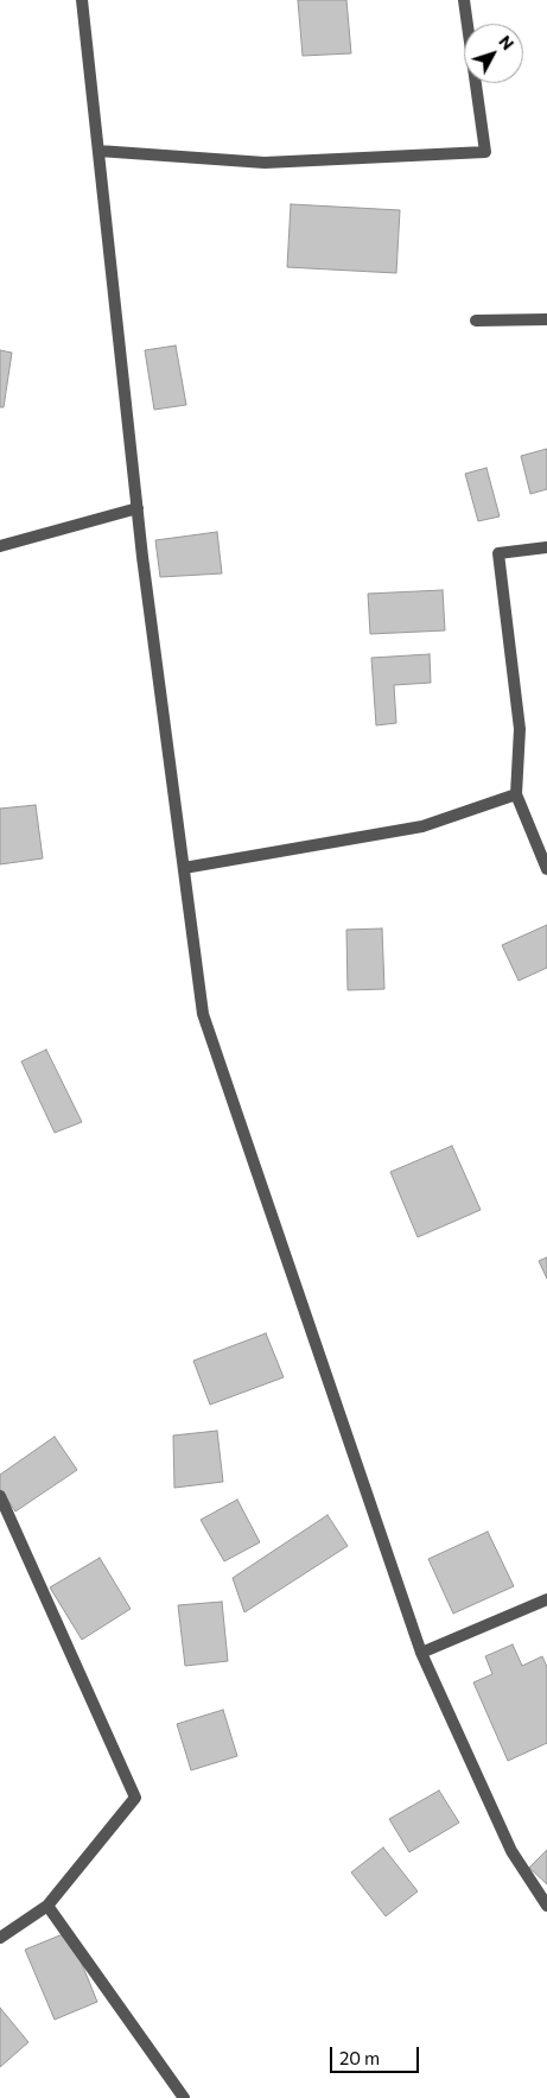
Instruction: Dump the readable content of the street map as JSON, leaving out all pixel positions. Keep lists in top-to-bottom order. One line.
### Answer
{"scale_bar":"20 m","north":"top right"}
